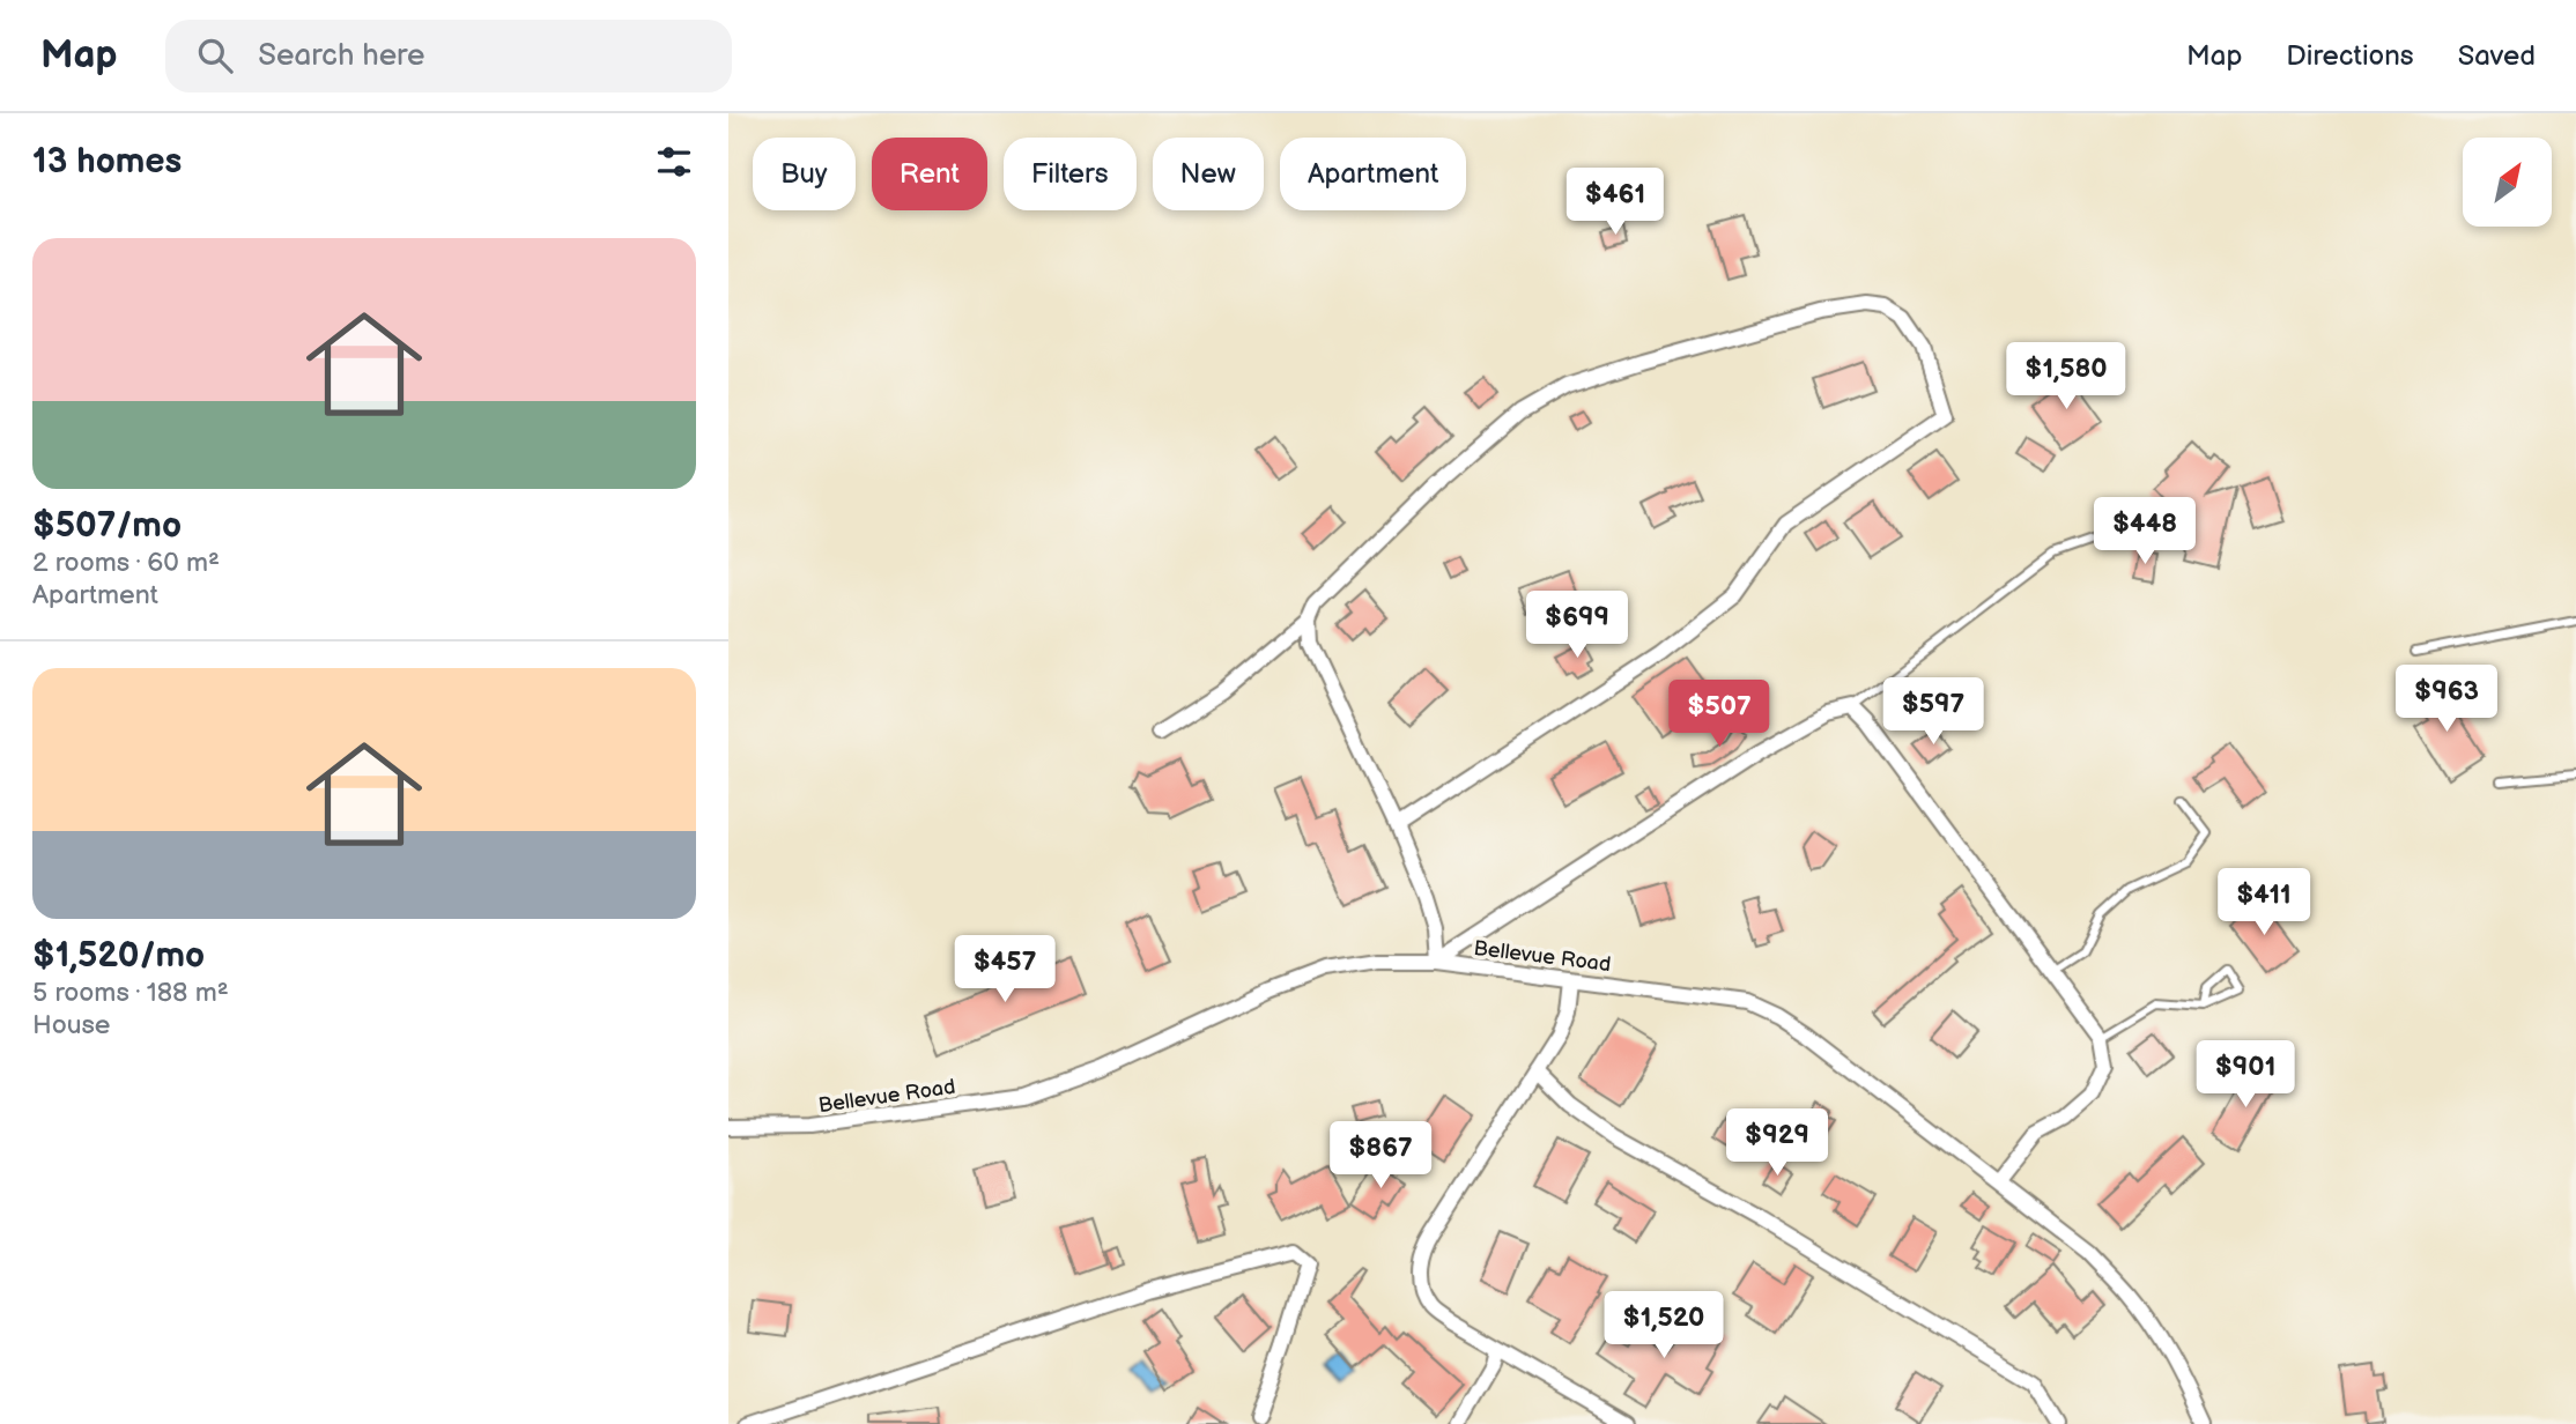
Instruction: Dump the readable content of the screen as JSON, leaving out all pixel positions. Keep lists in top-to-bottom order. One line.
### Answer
{"streets":{"street":["Bellevue Road"]},"north":"top right","page":{"header":"Map","search":"Search here","nav":["Map","Directions","Saved"],"heading":"13 homes","chip":["Buy","Rent","Filters","New","Apartment"],"price":["$461","$1,580","$448","$699","$963","$597","$507","$411","$457","$901","$929","$867","$1,520"],"list":[{"name":"$507/mo","note":"2 rooms · 60 m² · Apartment"},{"name":"$1,520/mo","note":"5 rooms · 188 m² · House"}]}}
